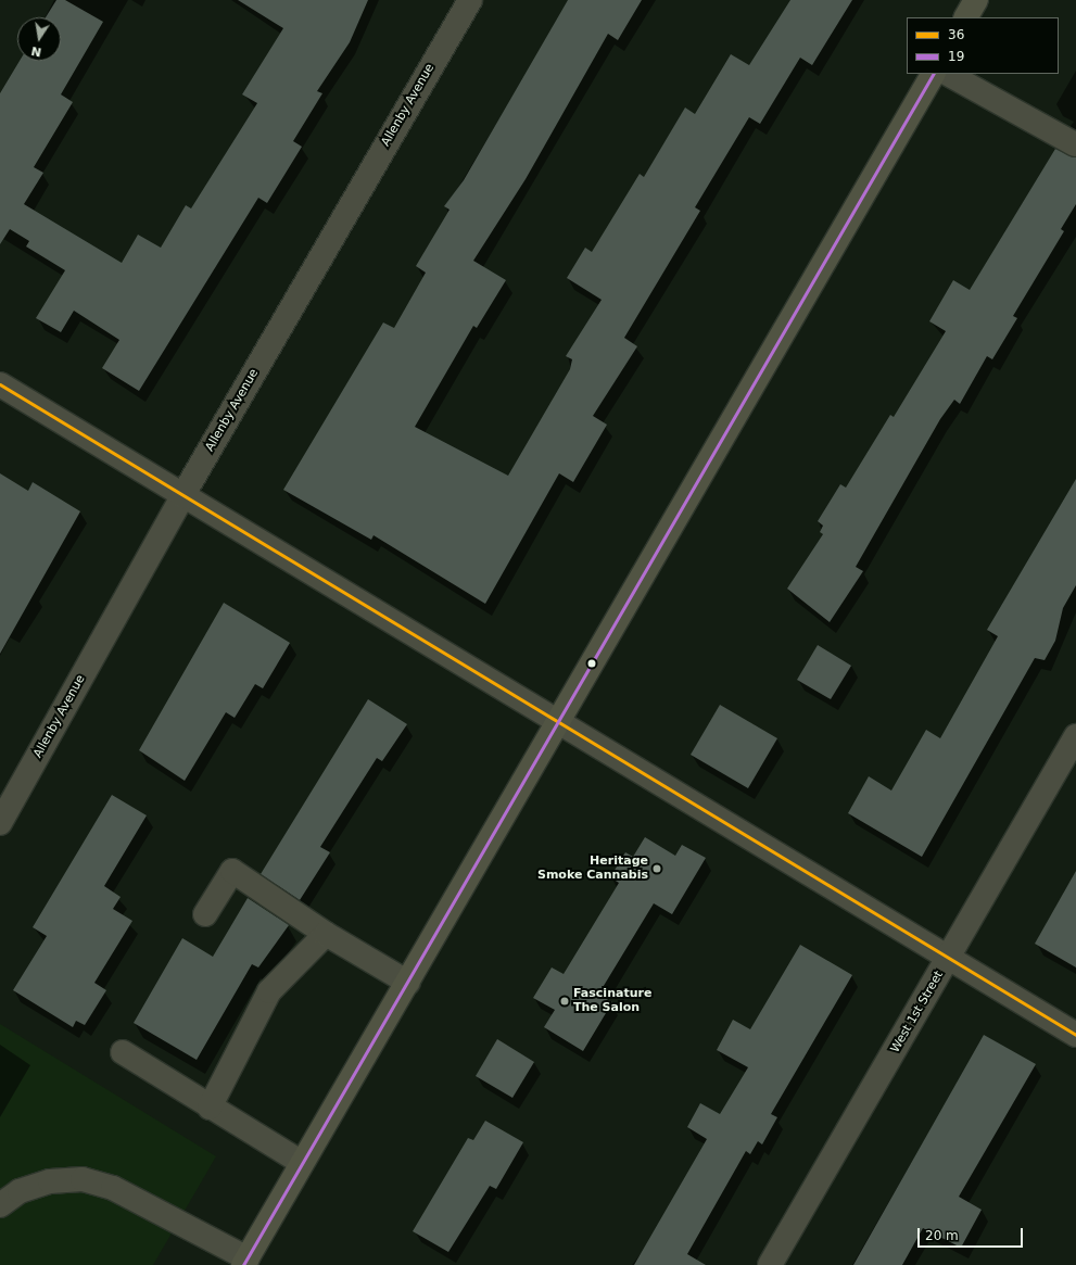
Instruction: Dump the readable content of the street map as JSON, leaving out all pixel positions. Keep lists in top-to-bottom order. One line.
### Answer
{"streets":{"street":["Allenby Avenue","West 1st Street"]},"places":["Heritage Smoke Cannabis","Fascinature The Salon"],"lines":["transit line 19","transit line 36"],"legend":["36","19"],"scale_bar":"20 m","north":"bottom"}
